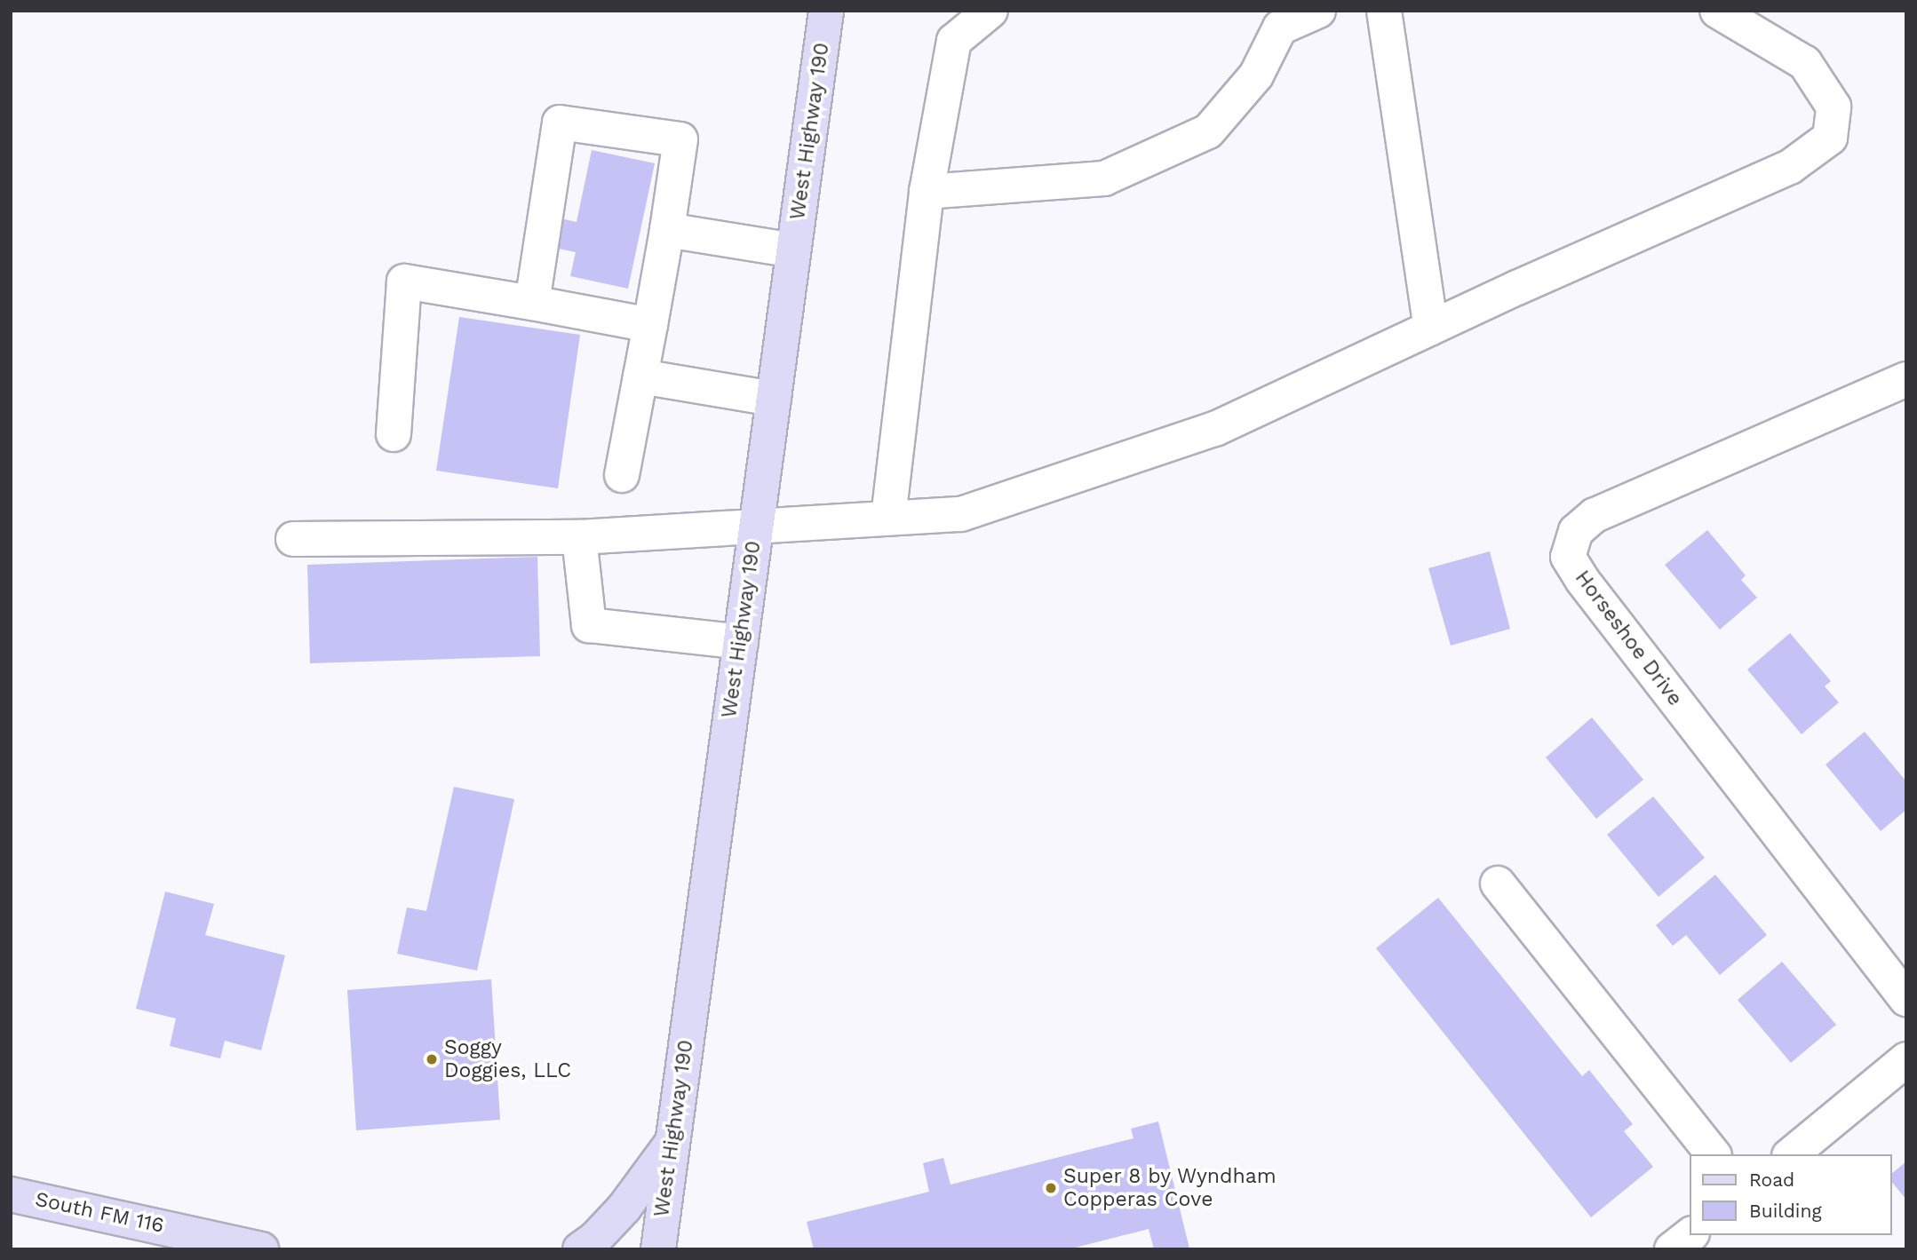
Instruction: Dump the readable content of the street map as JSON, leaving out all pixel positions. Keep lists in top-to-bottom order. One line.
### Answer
{"streets":{"main road":["West Highway 190","South FM 116"],"street":["Horseshoe Drive"]},"places":["Soggy Doggies, LLC","Super 8 by Wyndham Copperas Cove"],"legend":["Road","Building"]}
